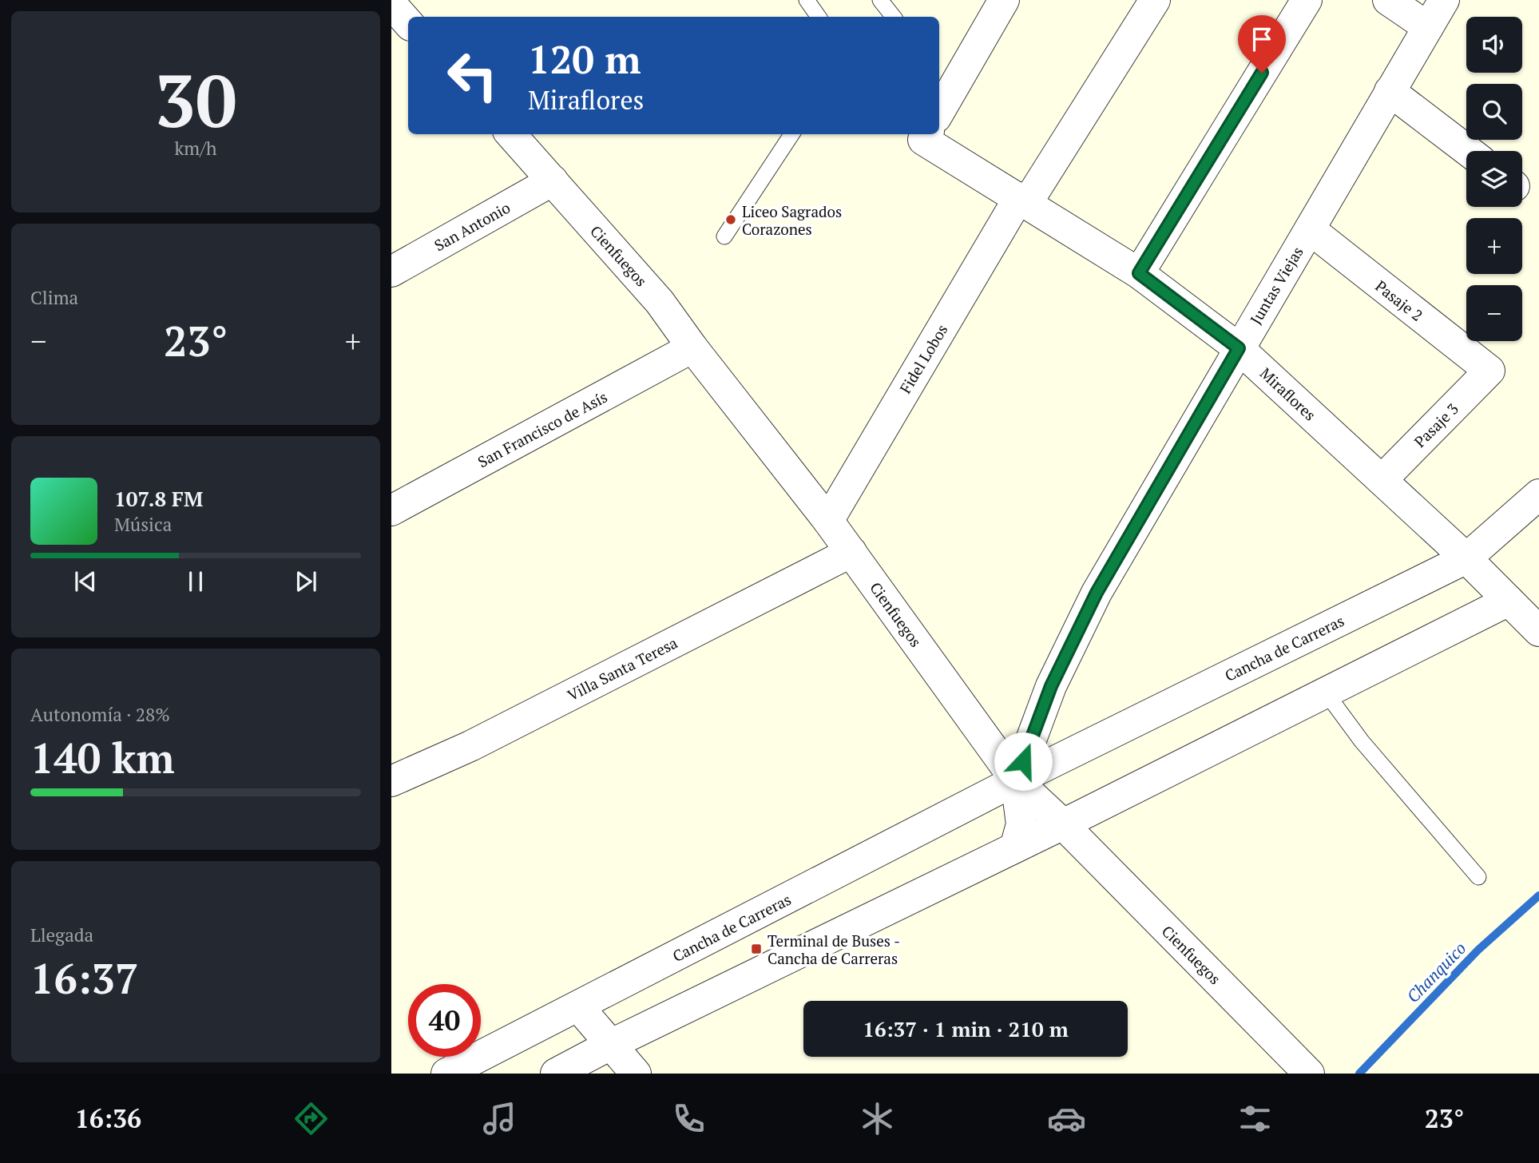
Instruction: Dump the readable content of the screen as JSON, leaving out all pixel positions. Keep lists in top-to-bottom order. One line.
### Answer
{"streets":{"street":["San Antonio","Cienfuegos","Juntas Viejas","Pasaje 2","Fidel Lobos","Miraflores","Pasaje 3","San Francisco de Asís","Cancha de Carreras","Villa Santa Teresa"]},"crossings":[["San Antonio","Cienfuegos"],["Cienfuegos","Juntas Viejas"],["Cienfuegos","Fidel Lobos"],["Cienfuegos","San Francisco de Asís"],["Cienfuegos","Cancha de Carreras"],["Cienfuegos","Villa Santa Teresa"],["Juntas Viejas","Pasaje 2"],["Juntas Viejas","Miraflores"],["Juntas Viejas","Cancha de Carreras"],["Pasaje 2","Pasaje 3"],["Fidel Lobos","Miraflores"],["Miraflores","Pasaje 3"],["Miraflores","Cancha de Carreras"]],"water":["Chanquico"],"places":{"other":["Liceo Sagrados Corazones"],"transit":["Terminal de Buses - Cancha de Carreras"]},"page":{"tile":[["30","km/h"],"Clima",["Autonomía · 28%","140 km"],["Llegada","16:37"]],"map_buttons":["+","−"],"turn":["120 m","Miraflores"],"heat":["−","23°","+"],"song":["107.8 FM","Música"],"limit":"40","trip":"16:37 · 1 min · 210 m","tabs":["16:36","23°"]}}
